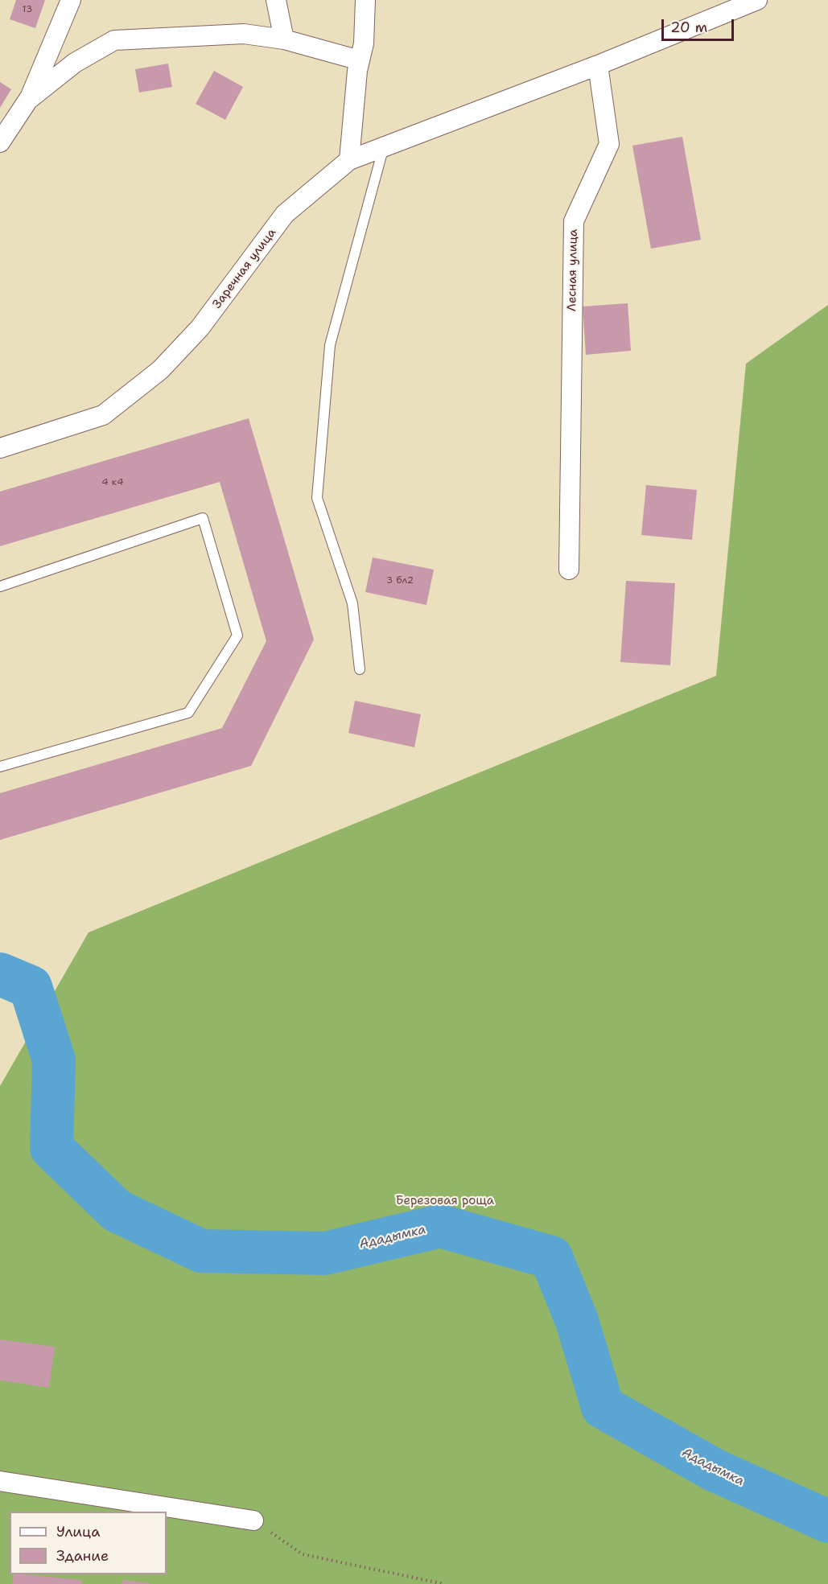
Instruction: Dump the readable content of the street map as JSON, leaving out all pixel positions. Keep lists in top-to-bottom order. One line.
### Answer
{"streets":{"street":["Заречная улица","Лесная улица"]},"crossings":[["Заречная улица","Лесная улица"]],"water":["Ададымка"],"parks":["Березовая роща"],"house_numbers":["13","4 к4","3 бл2"],"legend":["Улица","Здание"],"scale_bar":"20 m"}
